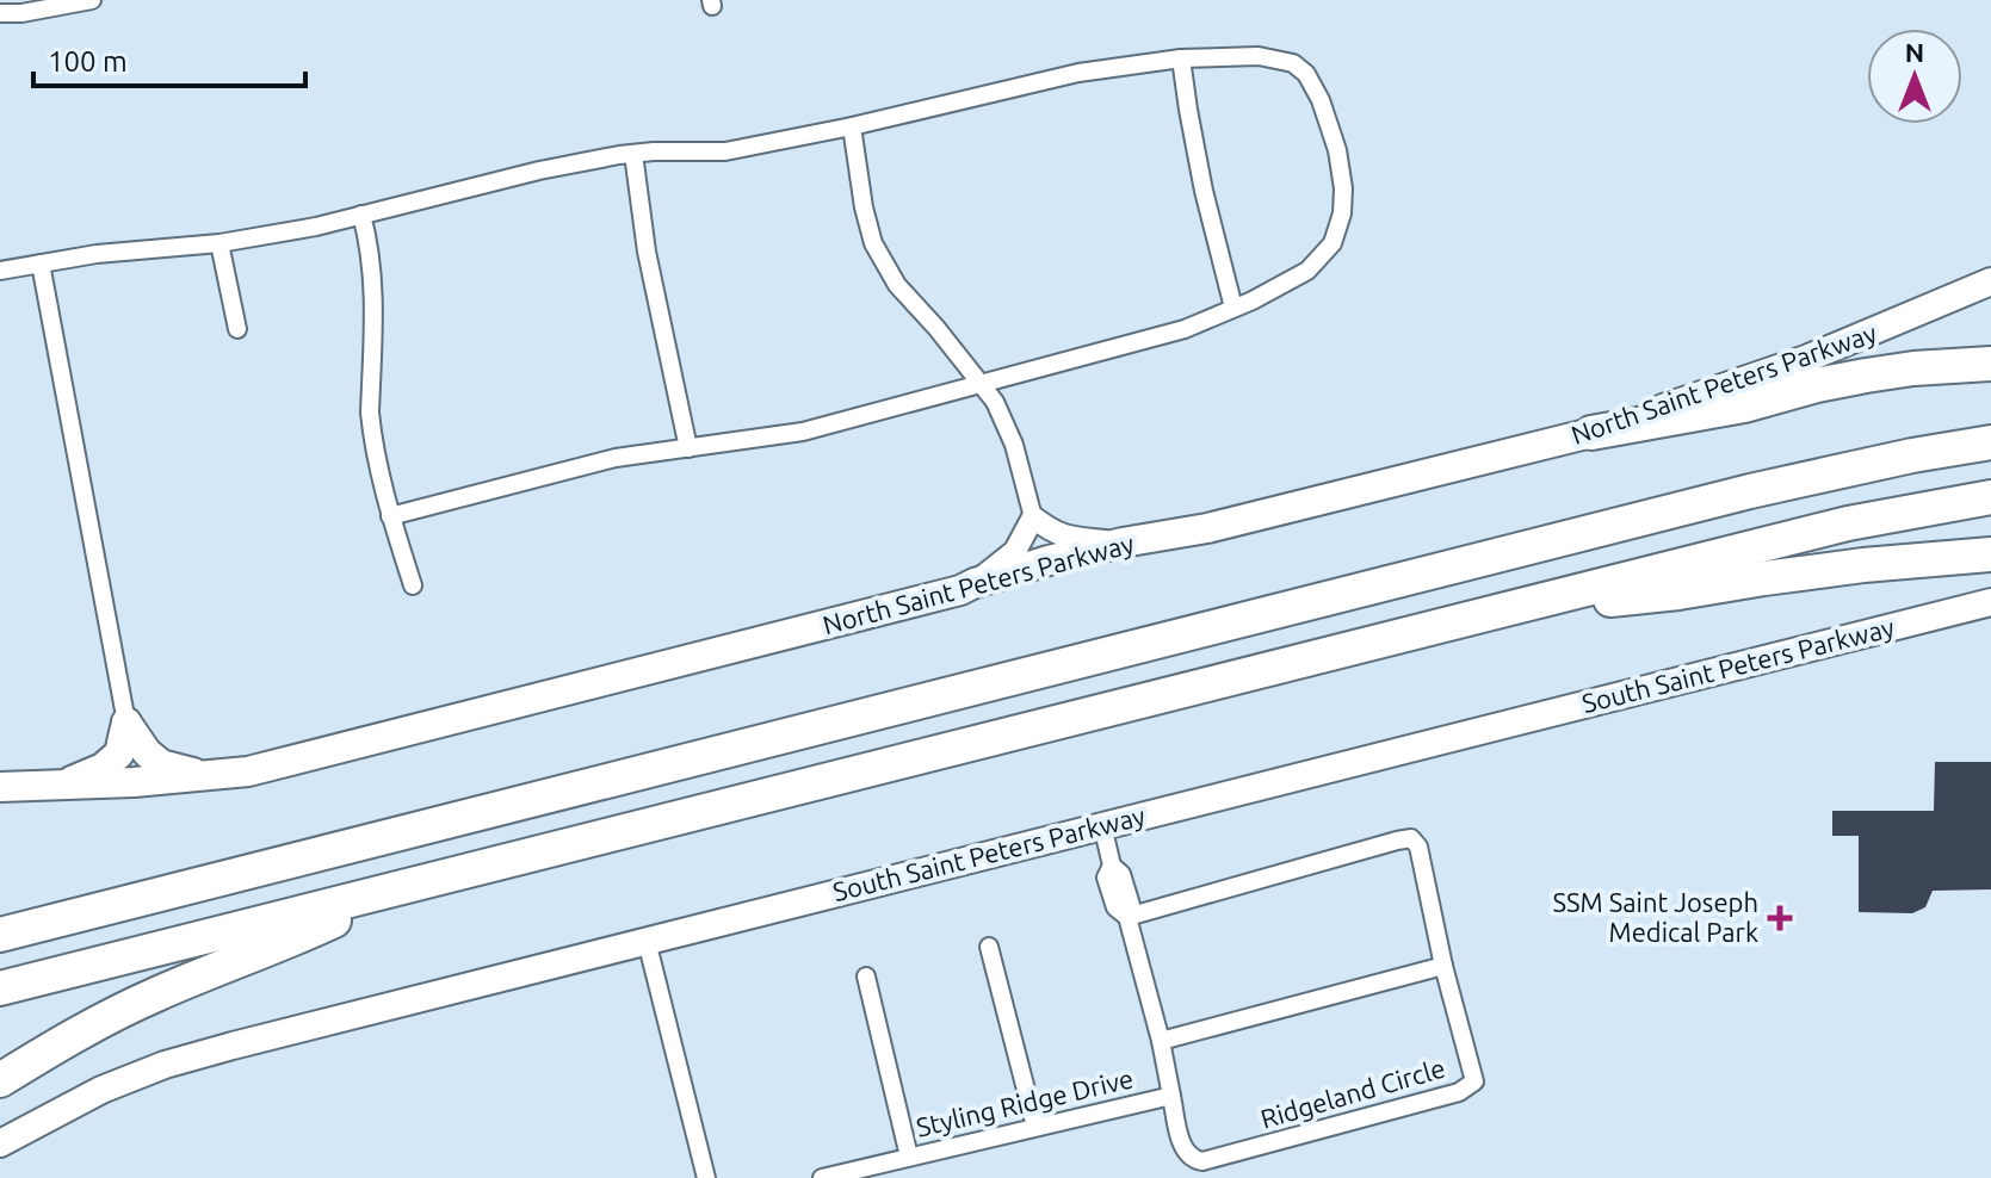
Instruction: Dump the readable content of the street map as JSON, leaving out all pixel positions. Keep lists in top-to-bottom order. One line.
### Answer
{"streets":{"main road":["North Saint Peters Parkway","South Saint Peters Parkway"],"street":["Ridgeland Circle","Styling Ridge Drive"]},"crossings":[["South Saint Peters Parkway","Styling Ridge Drive"],["Ridgeland Circle","Styling Ridge Drive"]],"places":{"health":["SSM Saint Joseph Medical Park"]},"scale_bar":"100 m","north":"top"}
